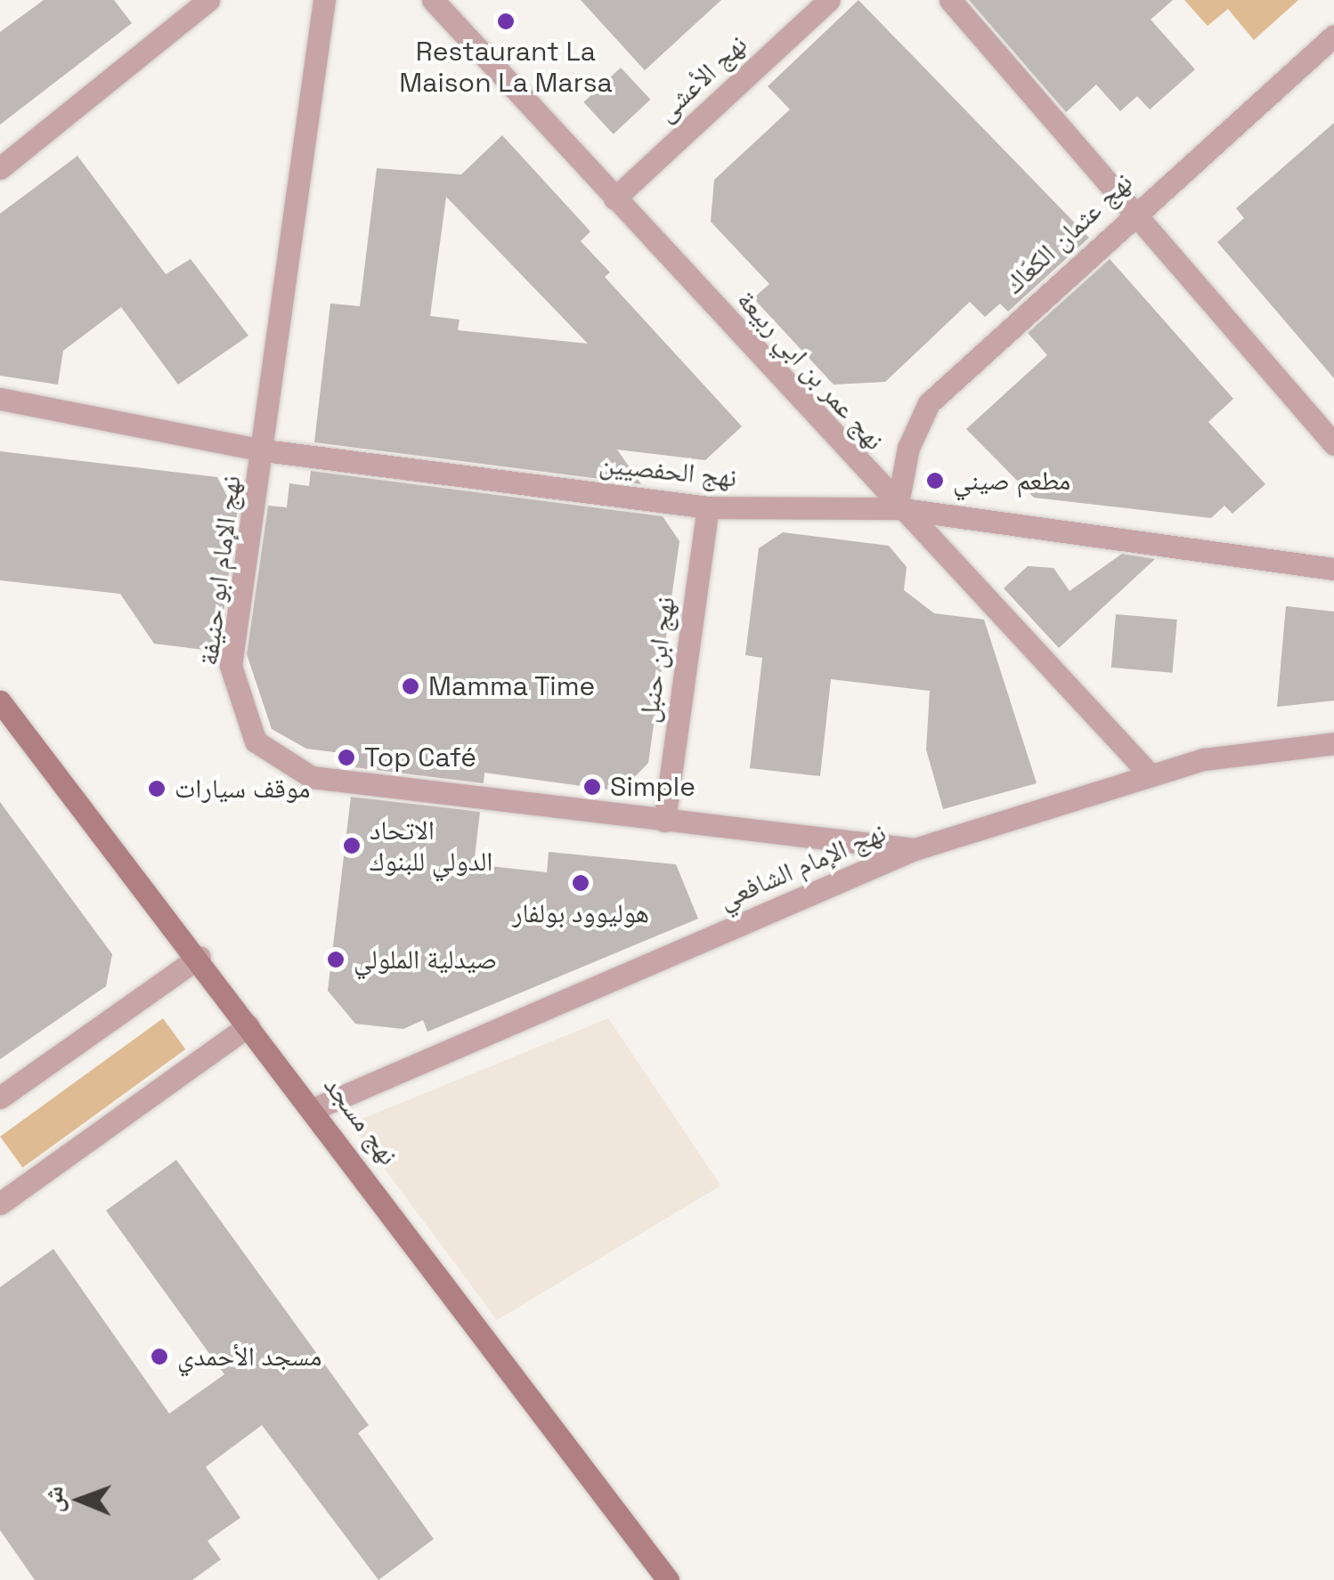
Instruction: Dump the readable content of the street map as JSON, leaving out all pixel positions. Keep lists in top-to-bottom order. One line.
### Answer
{"streets":{"street":["نهج الأعشى","نهج عثمان الكعّاك","نهج عمر بن ابي ربيعة","نهج الحفصيين","نهج الإمام ابو حنيفة","نهج ابن حنبل","نهج الإمام الشافعي","نهج مسجد"]},"crossings":[["نهج الأعشى","نهج عمر بن ابي ربيعة"],["نهج عثمان الكعّاك","نهج عمر بن ابي ربيعة"],["نهج عثمان الكعّاك","نهج الحفصيين"],["نهج عمر بن ابي ربيعة","نهج الحفصيين"],["نهج عمر بن ابي ربيعة","نهج الإمام الشافعي"],["نهج الحفصيين","نهج الإمام ابو حنيفة"],["نهج الحفصيين","نهج ابن حنبل"],["نهج الإمام ابو حنيفة","نهج ابن حنبل"],["نهج الإمام ابو حنيفة","نهج الإمام الشافعي"],["نهج الإمام الشافعي","نهج مسجد"]],"places":["Restaurant La Maison La Marsa","مطعم صيني","Mamma Time","Top Café","Simple","موقف سيارات","الاتحاد الدولي للبنوك","هوليوود بولفار","صيدلية الملولي","مسجد الأحمدي"],"north":"left"}
